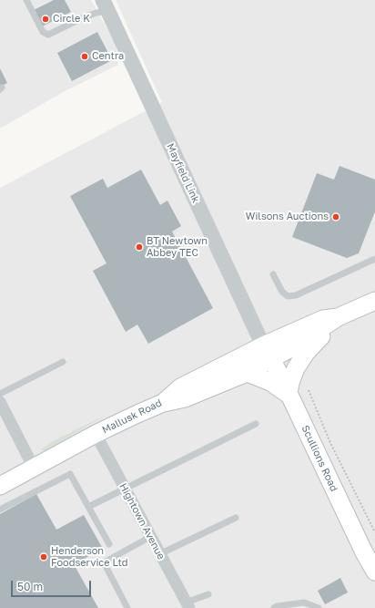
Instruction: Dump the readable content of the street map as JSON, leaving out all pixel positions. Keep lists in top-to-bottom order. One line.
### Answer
{"streets":{"main road":["Mallusk Road","Scullions Road"],"street":["Mayfield Link","Hightown Avenue"]},"crossings":[["Mayfield Link","Mallusk Road"],["Mayfield Link","Scullions Road"],["Mallusk Road","Scullions Road"],["Mallusk Road","Hightown Avenue"]],"places":["Circle K","Centra","Wilsons Auctions","BT Newtown Abbey TEC","Henderson Foodservice Ltd"],"scale_bar":"50 m"}
